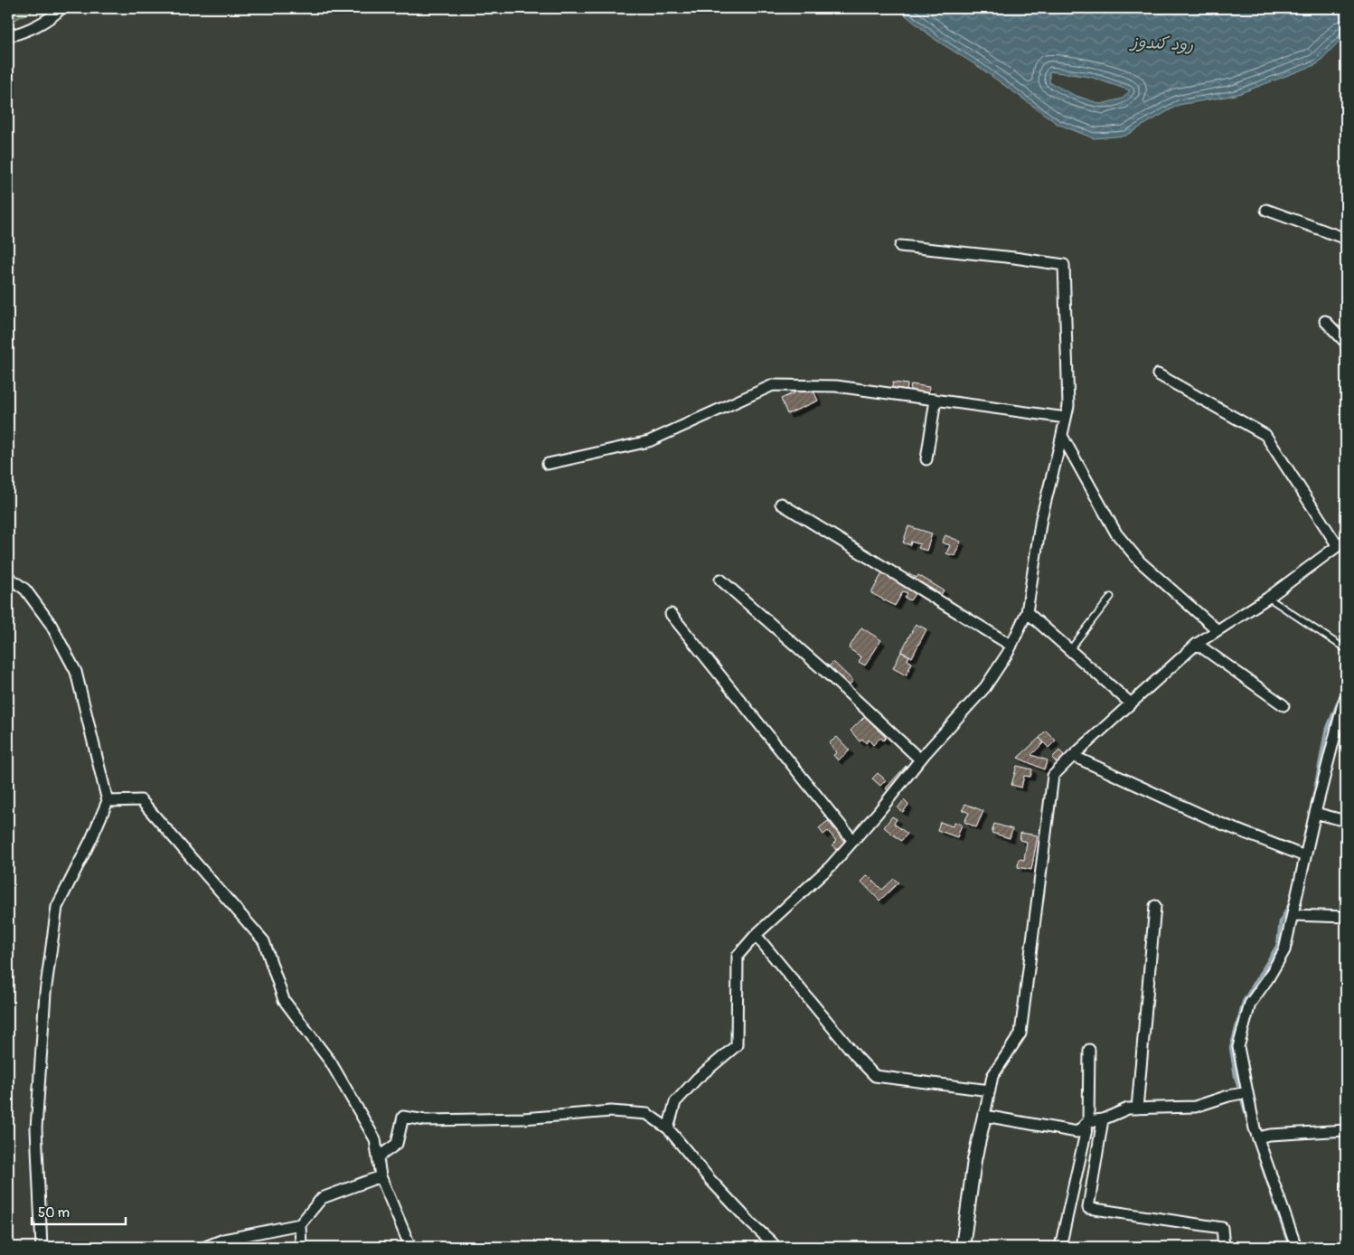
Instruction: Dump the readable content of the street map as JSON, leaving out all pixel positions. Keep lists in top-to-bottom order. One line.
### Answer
{"water":["رود کندوز"],"scale_bar":"50 m"}
